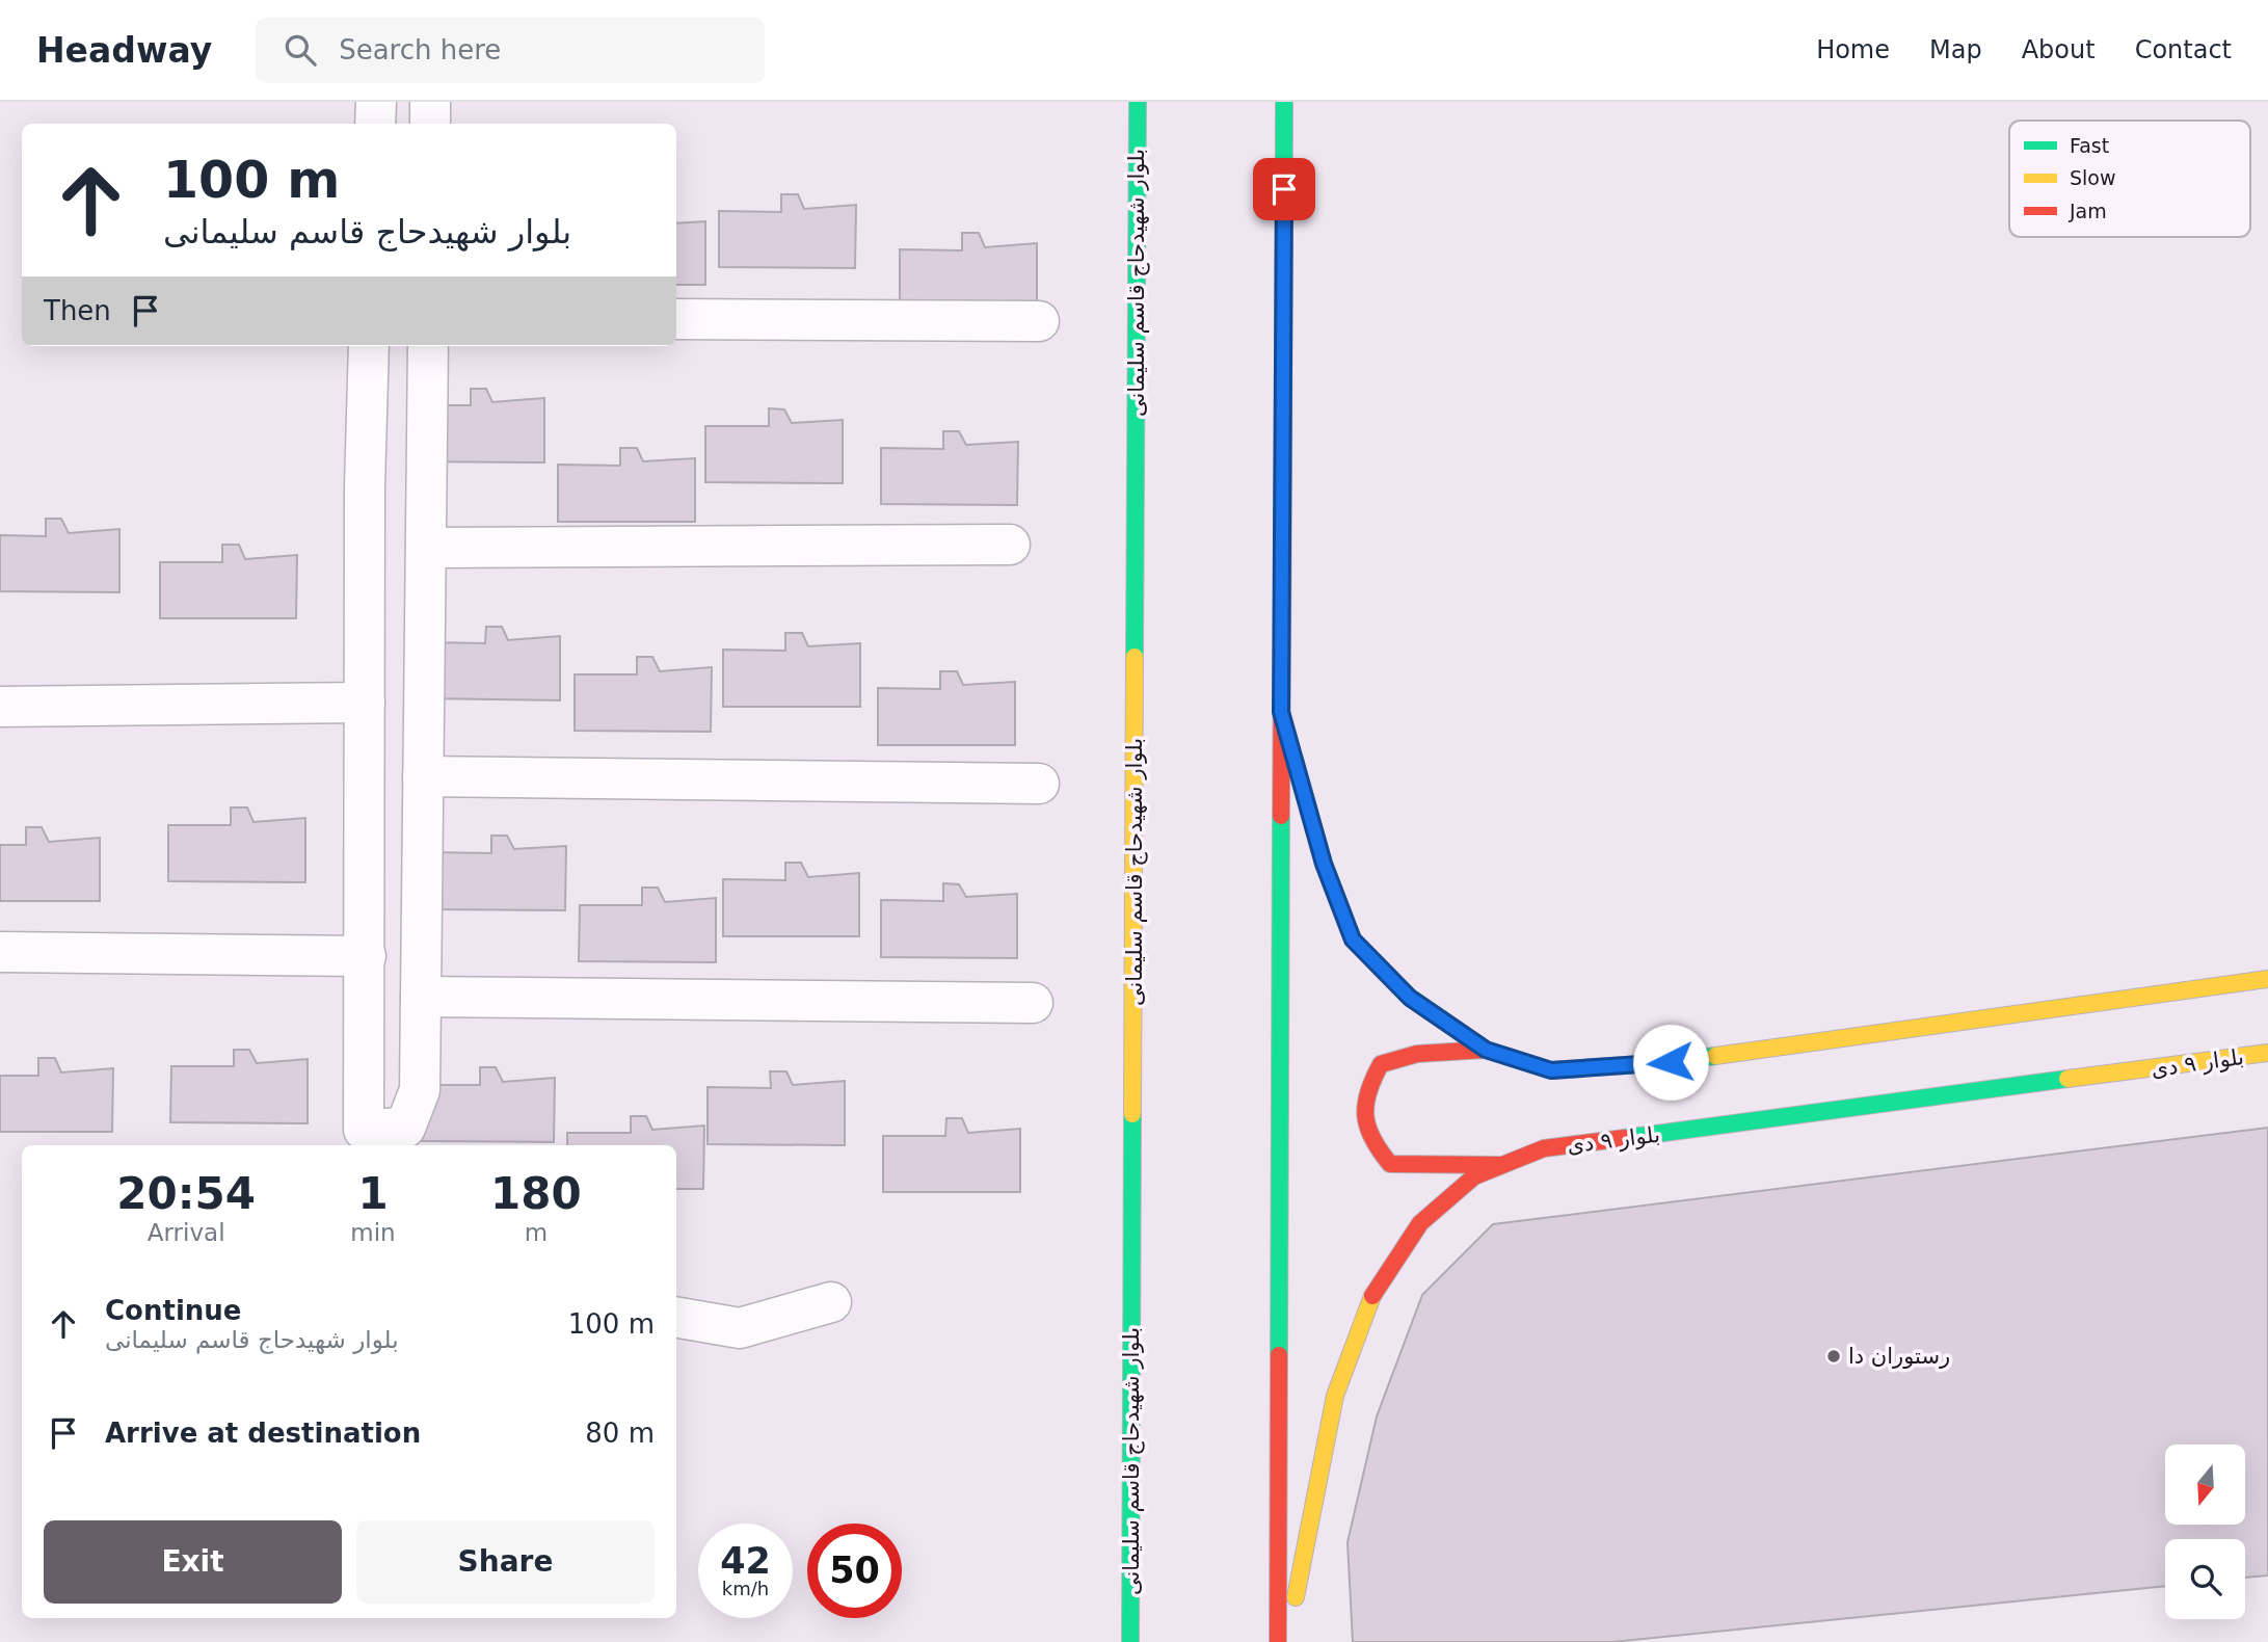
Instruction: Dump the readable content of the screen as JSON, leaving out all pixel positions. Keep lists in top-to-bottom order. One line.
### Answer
{"streets":{"main road":["بلوار شهیدحاج قاسم سلیمانی","بلوار ۹ دی"]},"places":["رستوران دا"],"legend":["Fast","Slow","Jam"],"north":"bottom","page":{"header":"Headway","search":"Search here","nav":["Home","Map","About","Contact"],"turn":["100 m","بلوار شهیدحاج قاسم سلیمانی"],"then":"Then","eta":["20:54","Arrival","1","min","180","m"],"list":[{"name":"Continue","note":"بلوار شهیدحاج قاسم سلیمانی","value":"100 m"},{"name":"Arrive at destination","value":"80 m"}],"buttons":["Exit","Share"],"speed":"42 km/h","limit":"50"}}
